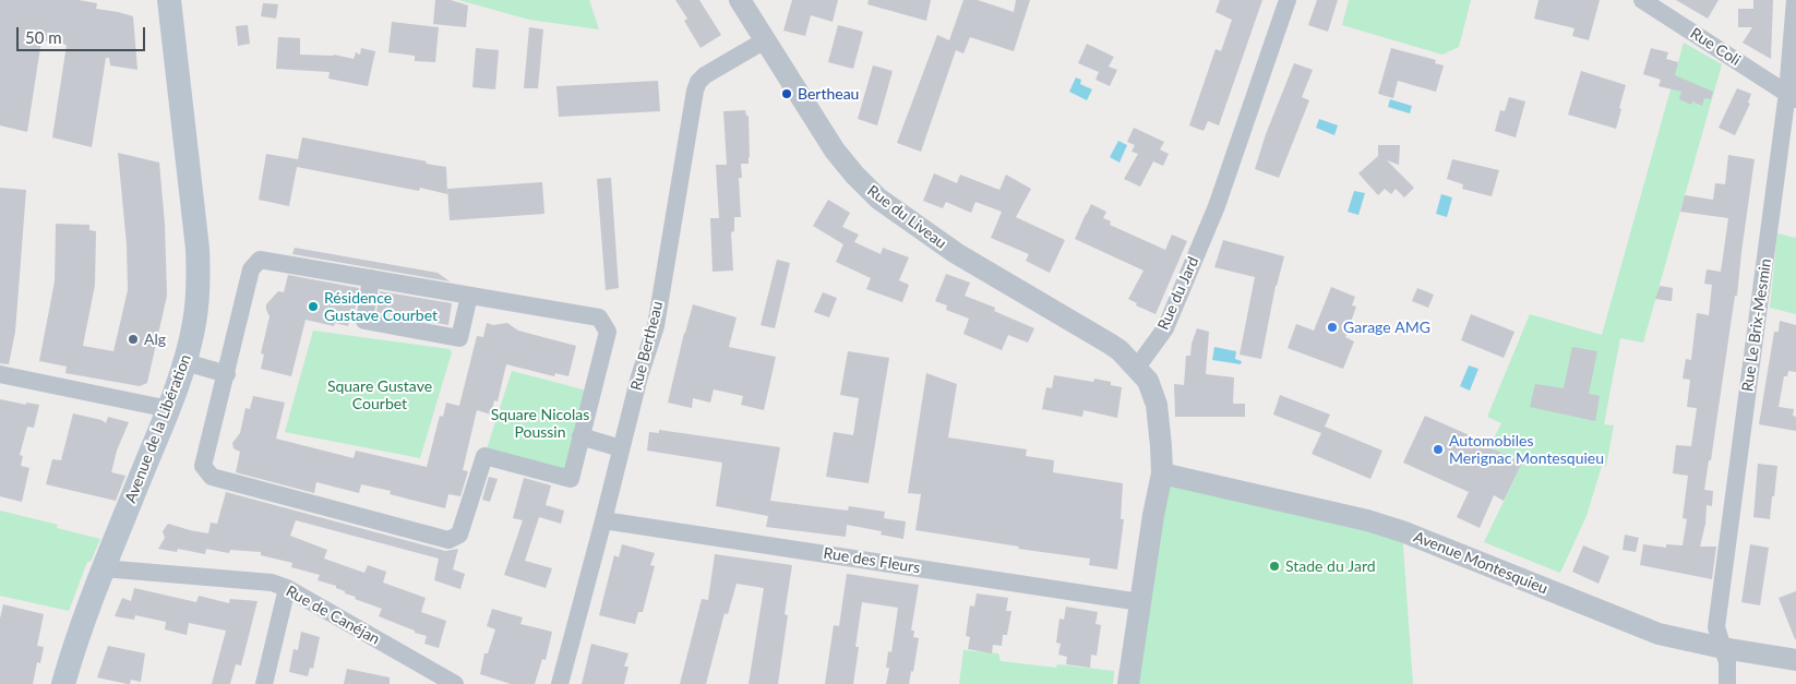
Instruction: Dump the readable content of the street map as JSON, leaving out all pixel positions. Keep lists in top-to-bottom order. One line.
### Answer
{"streets":{"main road":["Avenue de la Libération"],"street":["Rue Coli","Rue du Liveau","Rue du Jard","Rue Le Brix-Mesmin","Rue Bertheau","Rue des Fleurs","Avenue Montesquieu","Rue de Canéjan"]},"crossings":[["Rue Coli","Rue Le Brix-Mesmin"],["Rue du Liveau","Rue du Jard"],["Rue du Liveau","Rue Bertheau"],["Rue Le Brix-Mesmin","Avenue Montesquieu"],["Rue Bertheau","Rue des Fleurs"],["Avenue de la Libération","Rue de Canéjan"]],"parks":["Square Gustave Courbet","Square Nicolas Poussin"],"places":["Bertheau","Résidence Gustave Courbet","Garage AMG","Alg","Automobiles Merignac Montesquieu","Stade du Jard"],"scale_bar":"50 m"}
